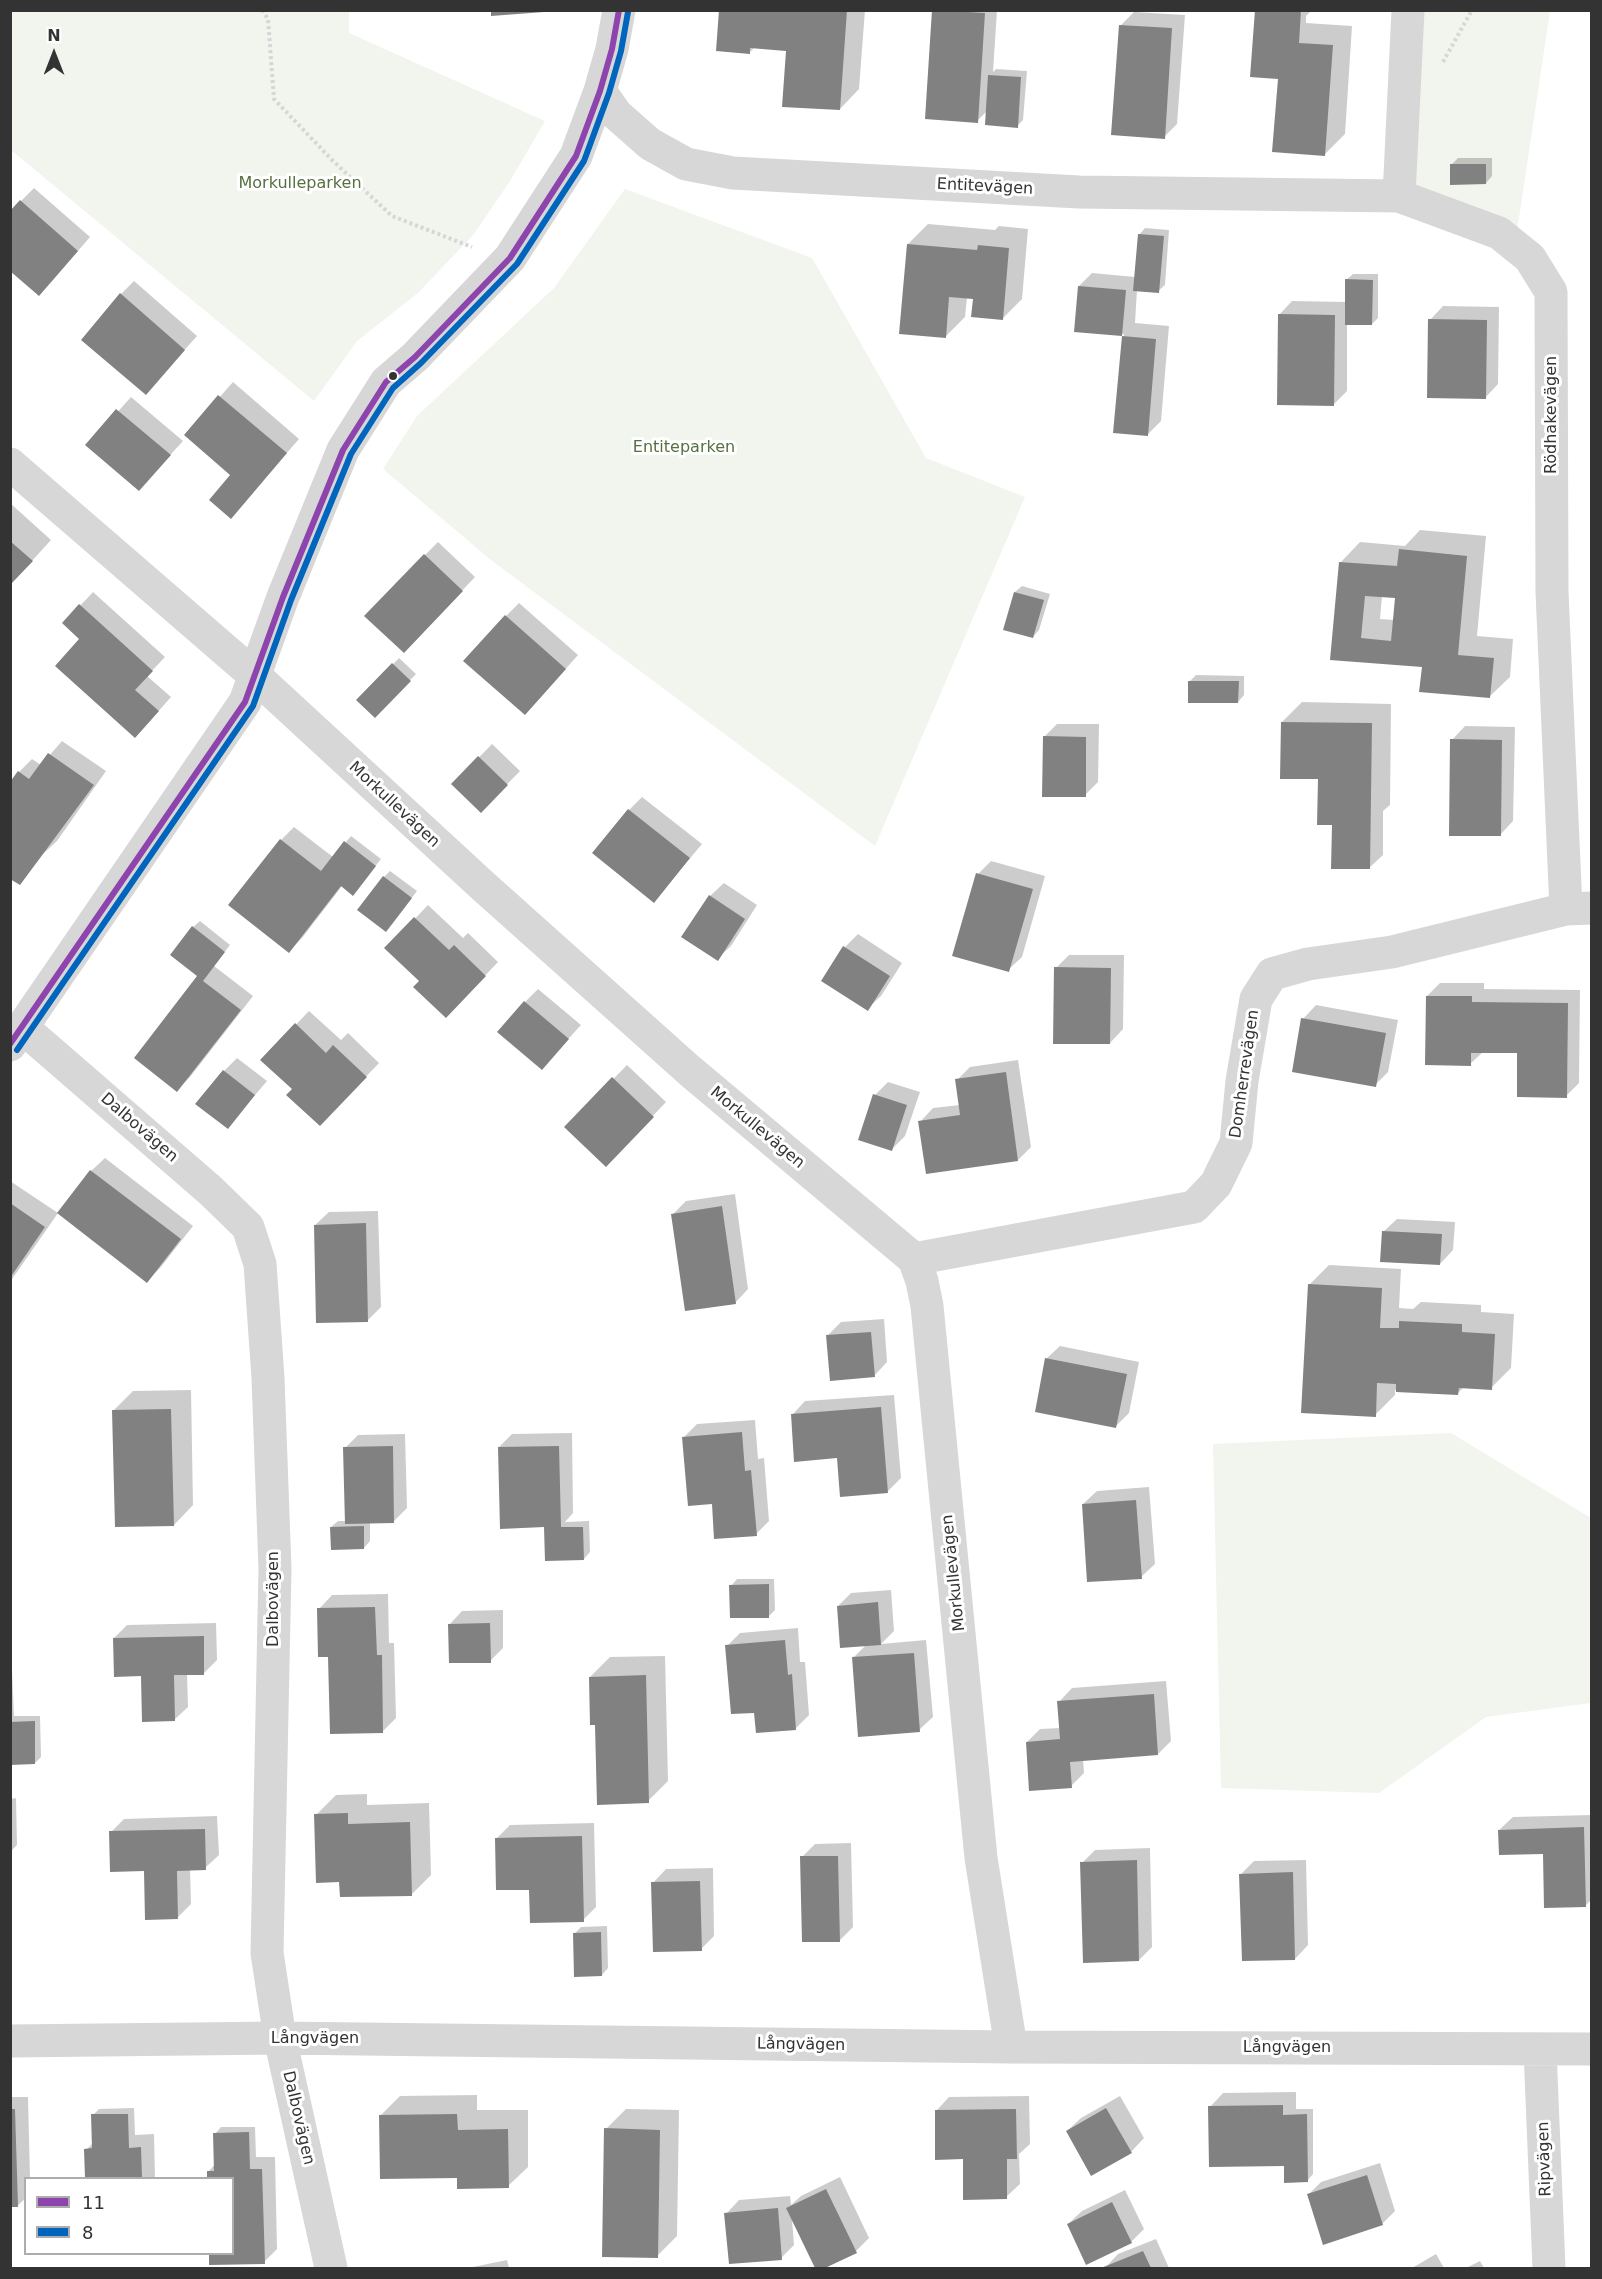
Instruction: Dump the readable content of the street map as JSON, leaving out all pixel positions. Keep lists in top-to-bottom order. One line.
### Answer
{"streets":{"street":["Entitevägen","Rödhakevägen","Morkullevägen","Domherrevägen","Dalbovägen","Långvägen","Ripvägen"]},"crossings":[["Entitevägen","Rödhakevägen"],["Rödhakevägen","Domherrevägen"],["Morkullevägen","Domherrevägen"],["Morkullevägen","Långvägen"],["Dalbovägen","Långvägen"],["Långvägen","Ripvägen"]],"parks":["Morkulleparken","Entiteparken"],"lines":["transit line 11","transit line 8"],"legend":["11","8"],"north":"top"}
